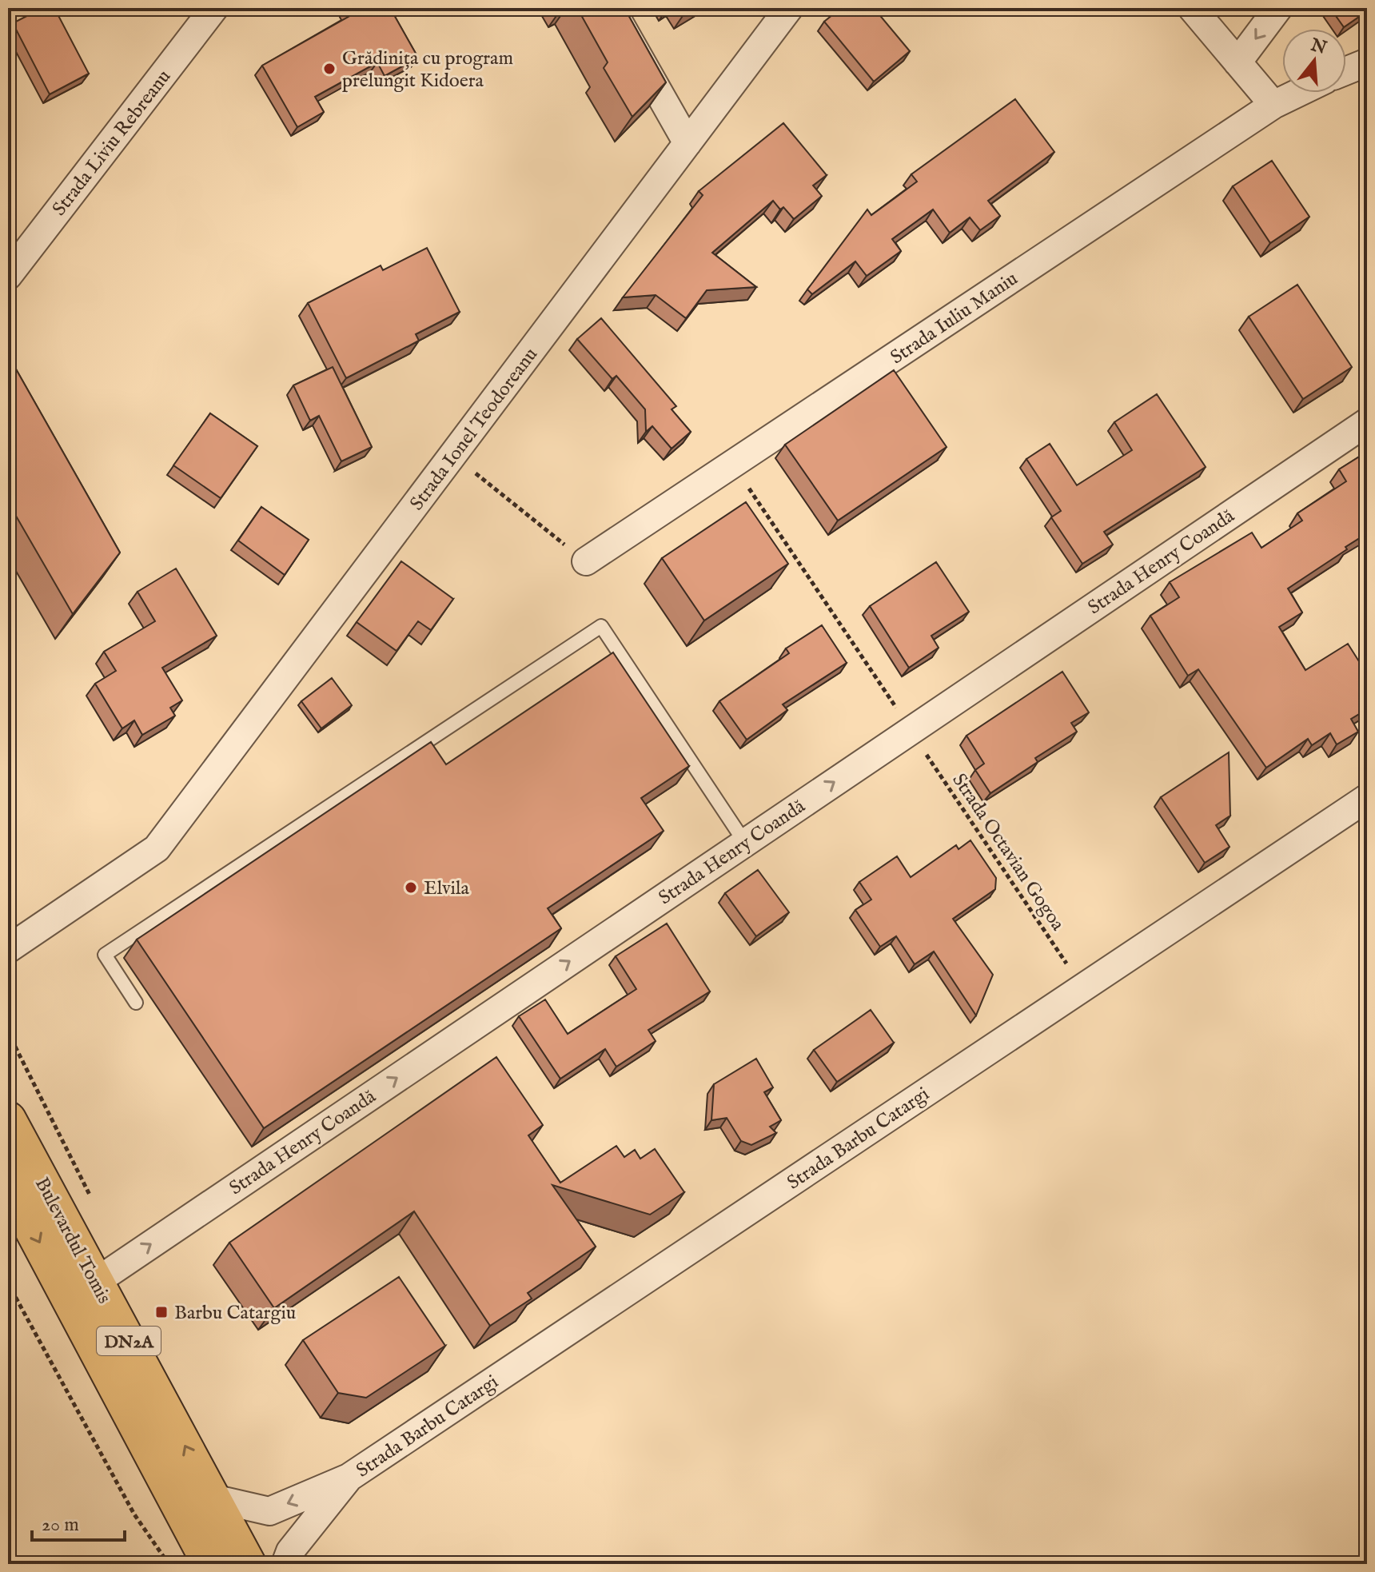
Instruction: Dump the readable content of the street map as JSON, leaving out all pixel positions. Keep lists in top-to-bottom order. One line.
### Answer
{"streets":{"main road":["Bulevardul Tomis","DN2A"],"street":["Strada Liviu Rebreanu","Strada Iuliu Maniu","Strada Ionel Teodoreanu","Strada Henry Coandă","Strada Barbu Catargi"],"path":["Strada Octavian Gogoa"]},"crossings":[["Strada Iuliu Maniu","Strada Octavian Gogoa"],["Strada Henry Coandă","Strada Octavian Gogoa"],["Strada Henry Coandă","Bulevardul Tomis"],["Strada Octavian Gogoa","Strada Barbu Catargi"],["Strada Barbu Catargi","Bulevardul Tomis"]],"one_way":["Strada Henry Coandă"],"places":{"other":["Grădinița cu program prelungit Kidoera","Elvila"],"transit":["Barbu Catargiu"]},"scale_bar":"20 m","north":"top"}
